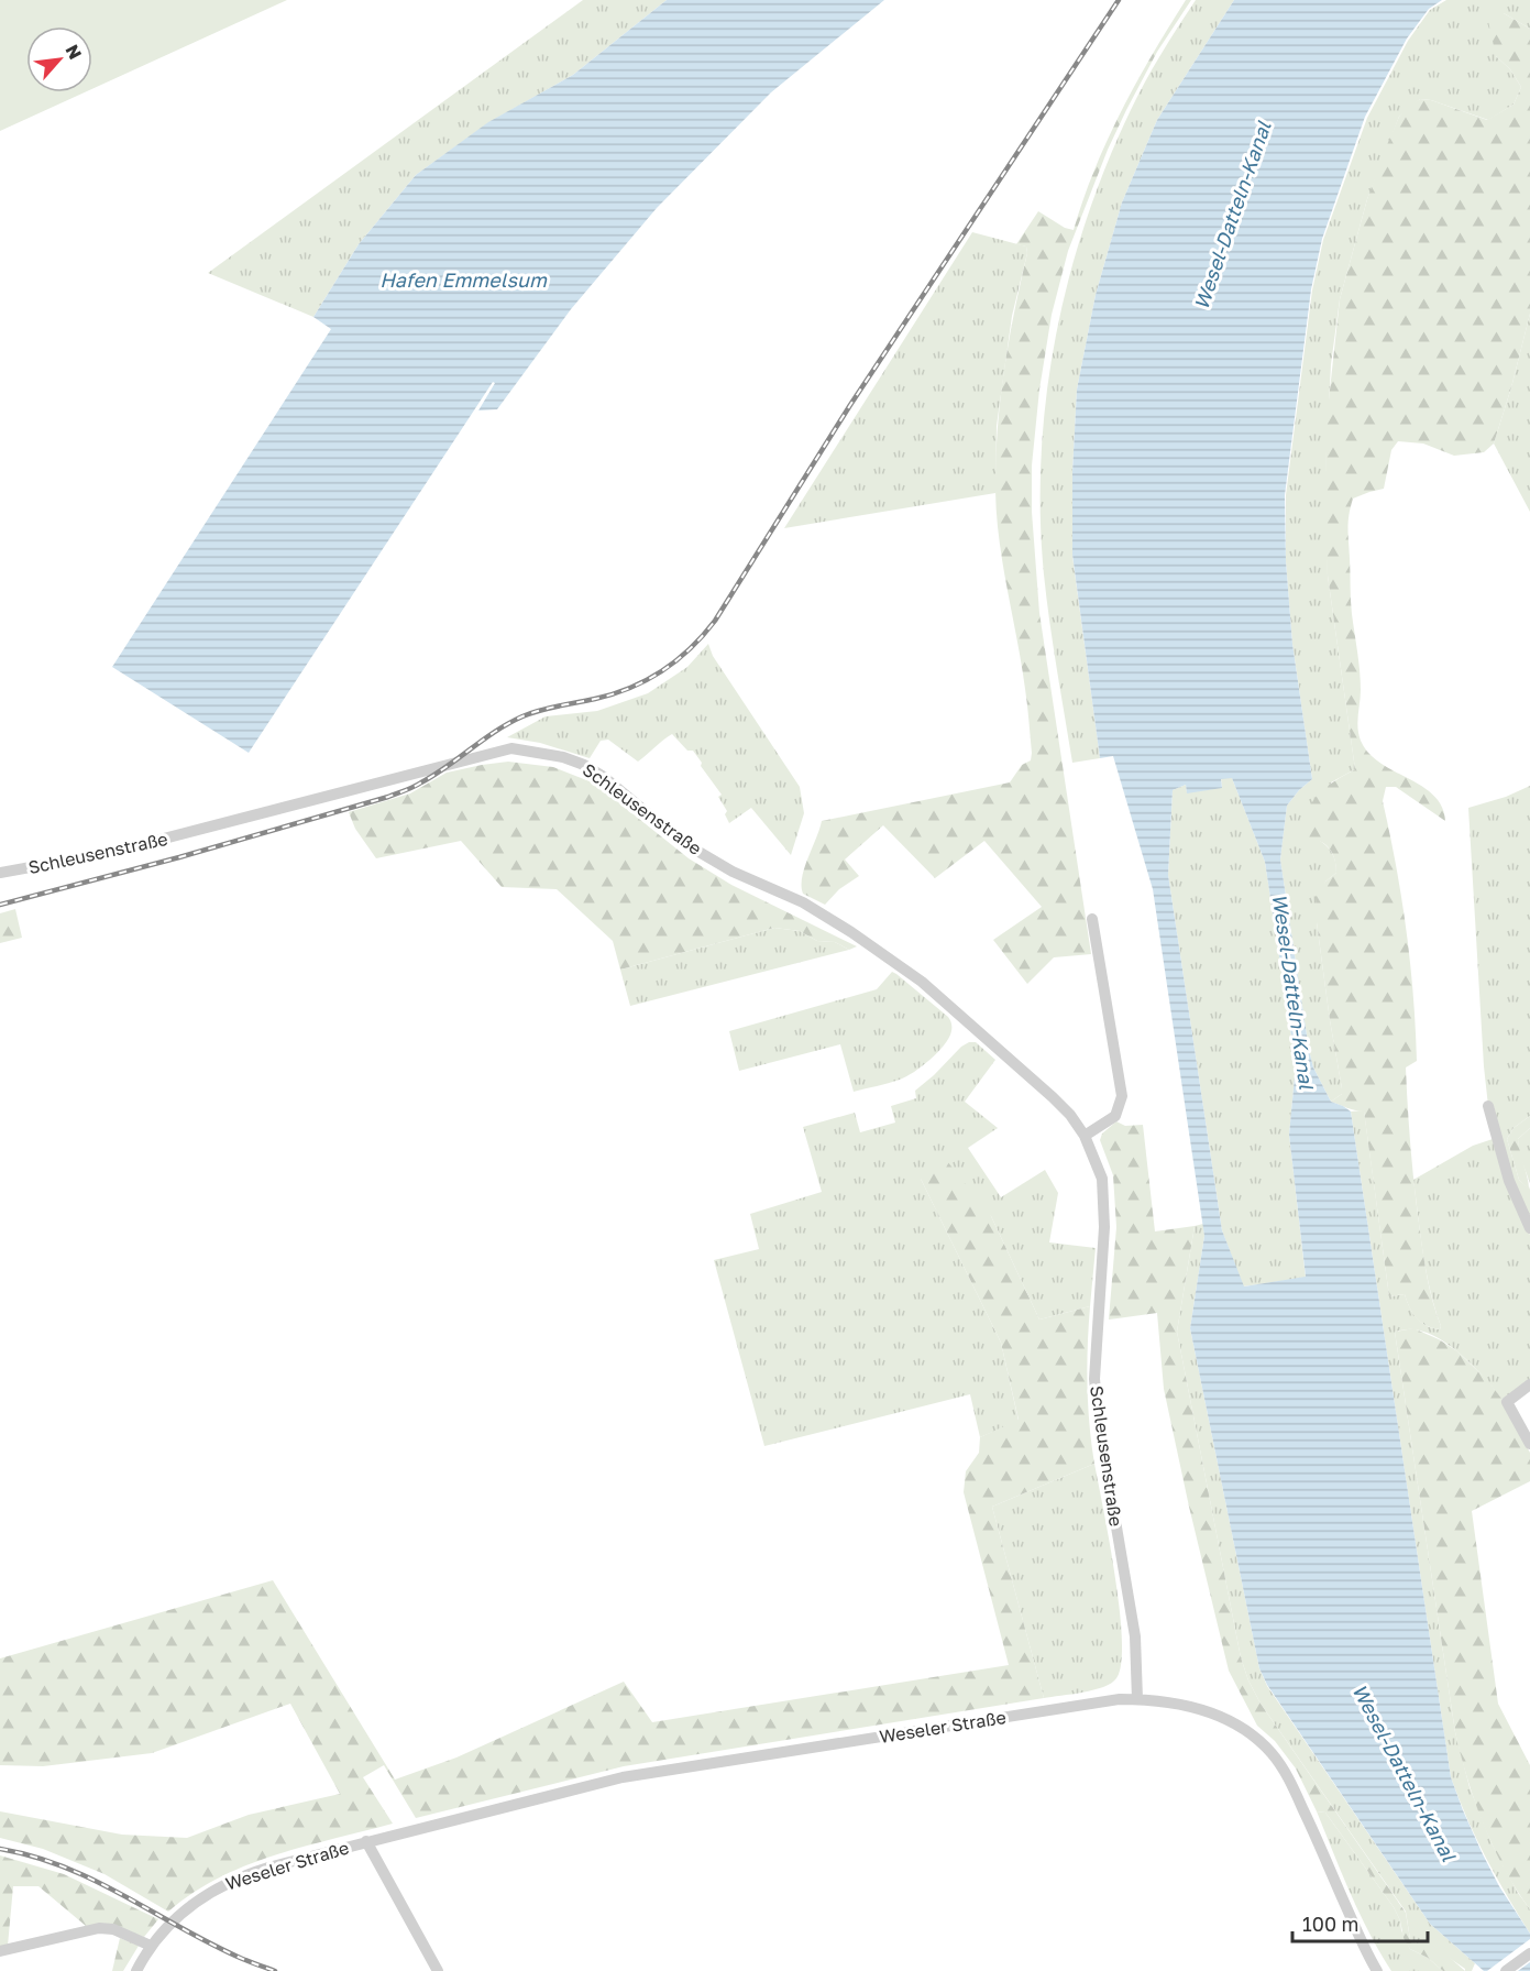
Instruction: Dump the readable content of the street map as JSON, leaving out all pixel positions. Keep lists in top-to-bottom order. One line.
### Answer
{"streets":{"street":["Schleusenstraße","Weseler Straße"]},"crossings":[["Schleusenstraße","Weseler Straße"]],"water":["Wesel-Datteln-Kanal","Hafen Emmelsum"],"scale_bar":"100 m","north":"top right"}
